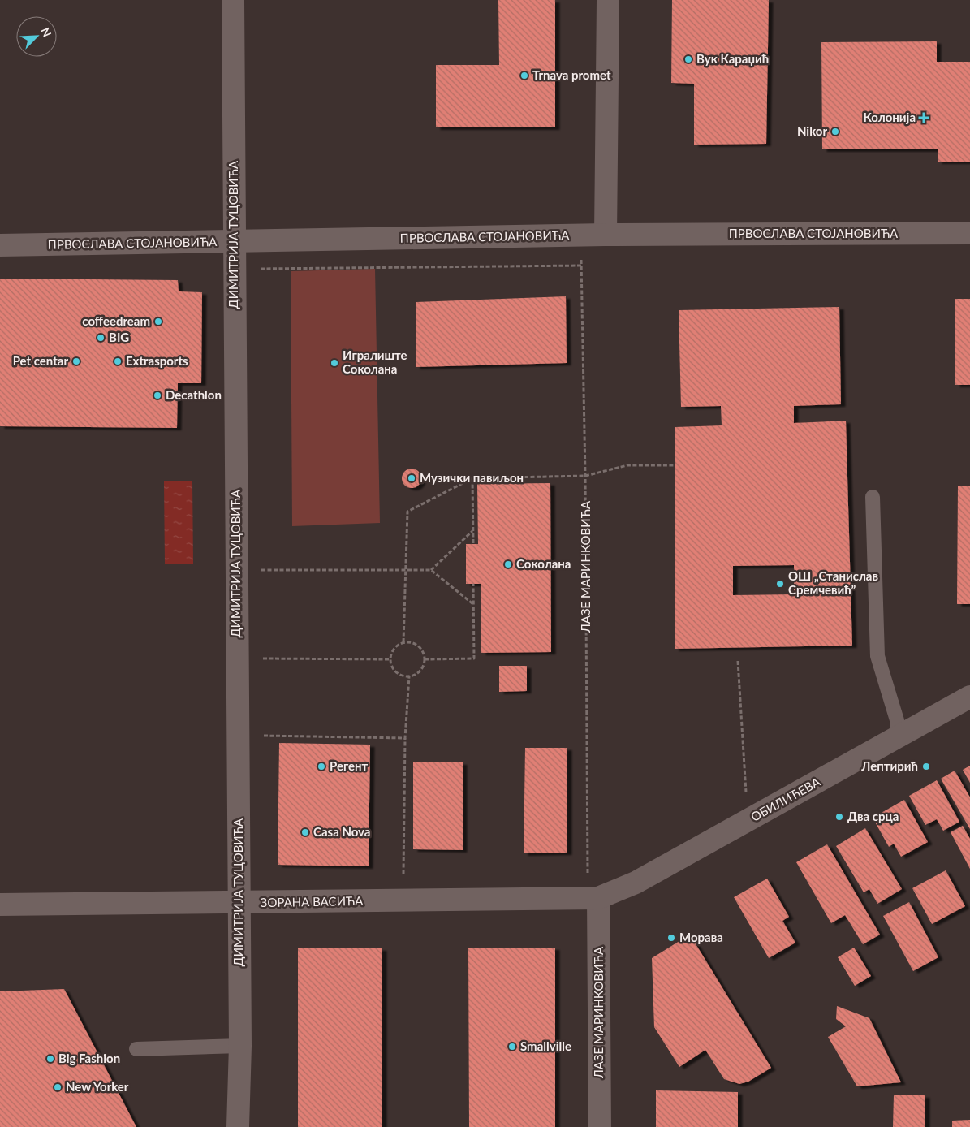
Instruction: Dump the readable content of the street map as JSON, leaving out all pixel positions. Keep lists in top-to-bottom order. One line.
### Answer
{"streets":{"street":["ПРВОСЛАВА СТОЈАНОВИЋА","ДИМИТРИЈА ТУЦОВИЋА","ЛАЗЕ МАРИНКОВИЋА","ОБИЛИЋЕВА","ЗОРАНА ВАСИЋА"]},"crossings":[["ПРВОСЛАВА СТОЈАНОВИЋА","ДИМИТРИЈА ТУЦОВИЋА"],["ПРВОСЛАВА СТОЈАНОВИЋА","ЛАЗЕ МАРИНКОВИЋА"],["ДИМИТРИЈА ТУЦОВИЋА","ЗОРАНА ВАСИЋА"],["ЛАЗЕ МАРИНКОВИЋА","ОБИЛИЋЕВА"],["ЛАЗЕ МАРИНКОВИЋА","ЗОРАНА ВАСИЋА"],["ОБИЛИЋЕВА","ЗОРАНА ВАСИЋА"]],"places":{"other":["Вук Караџић","Trnava promet","Nikor","coffeedream","BIG","Pet centar","Extrasports","Игралиште Соколана","Decathlon","Музички павиљон","Соколана","ОШ „Станислав Сремчевић”","Регент","Лептирић","Два срца","Casa Nova","Морава","Smallville","Big Fashion","New Yorker"],"health":["Колонија"]},"north":"top right"}
